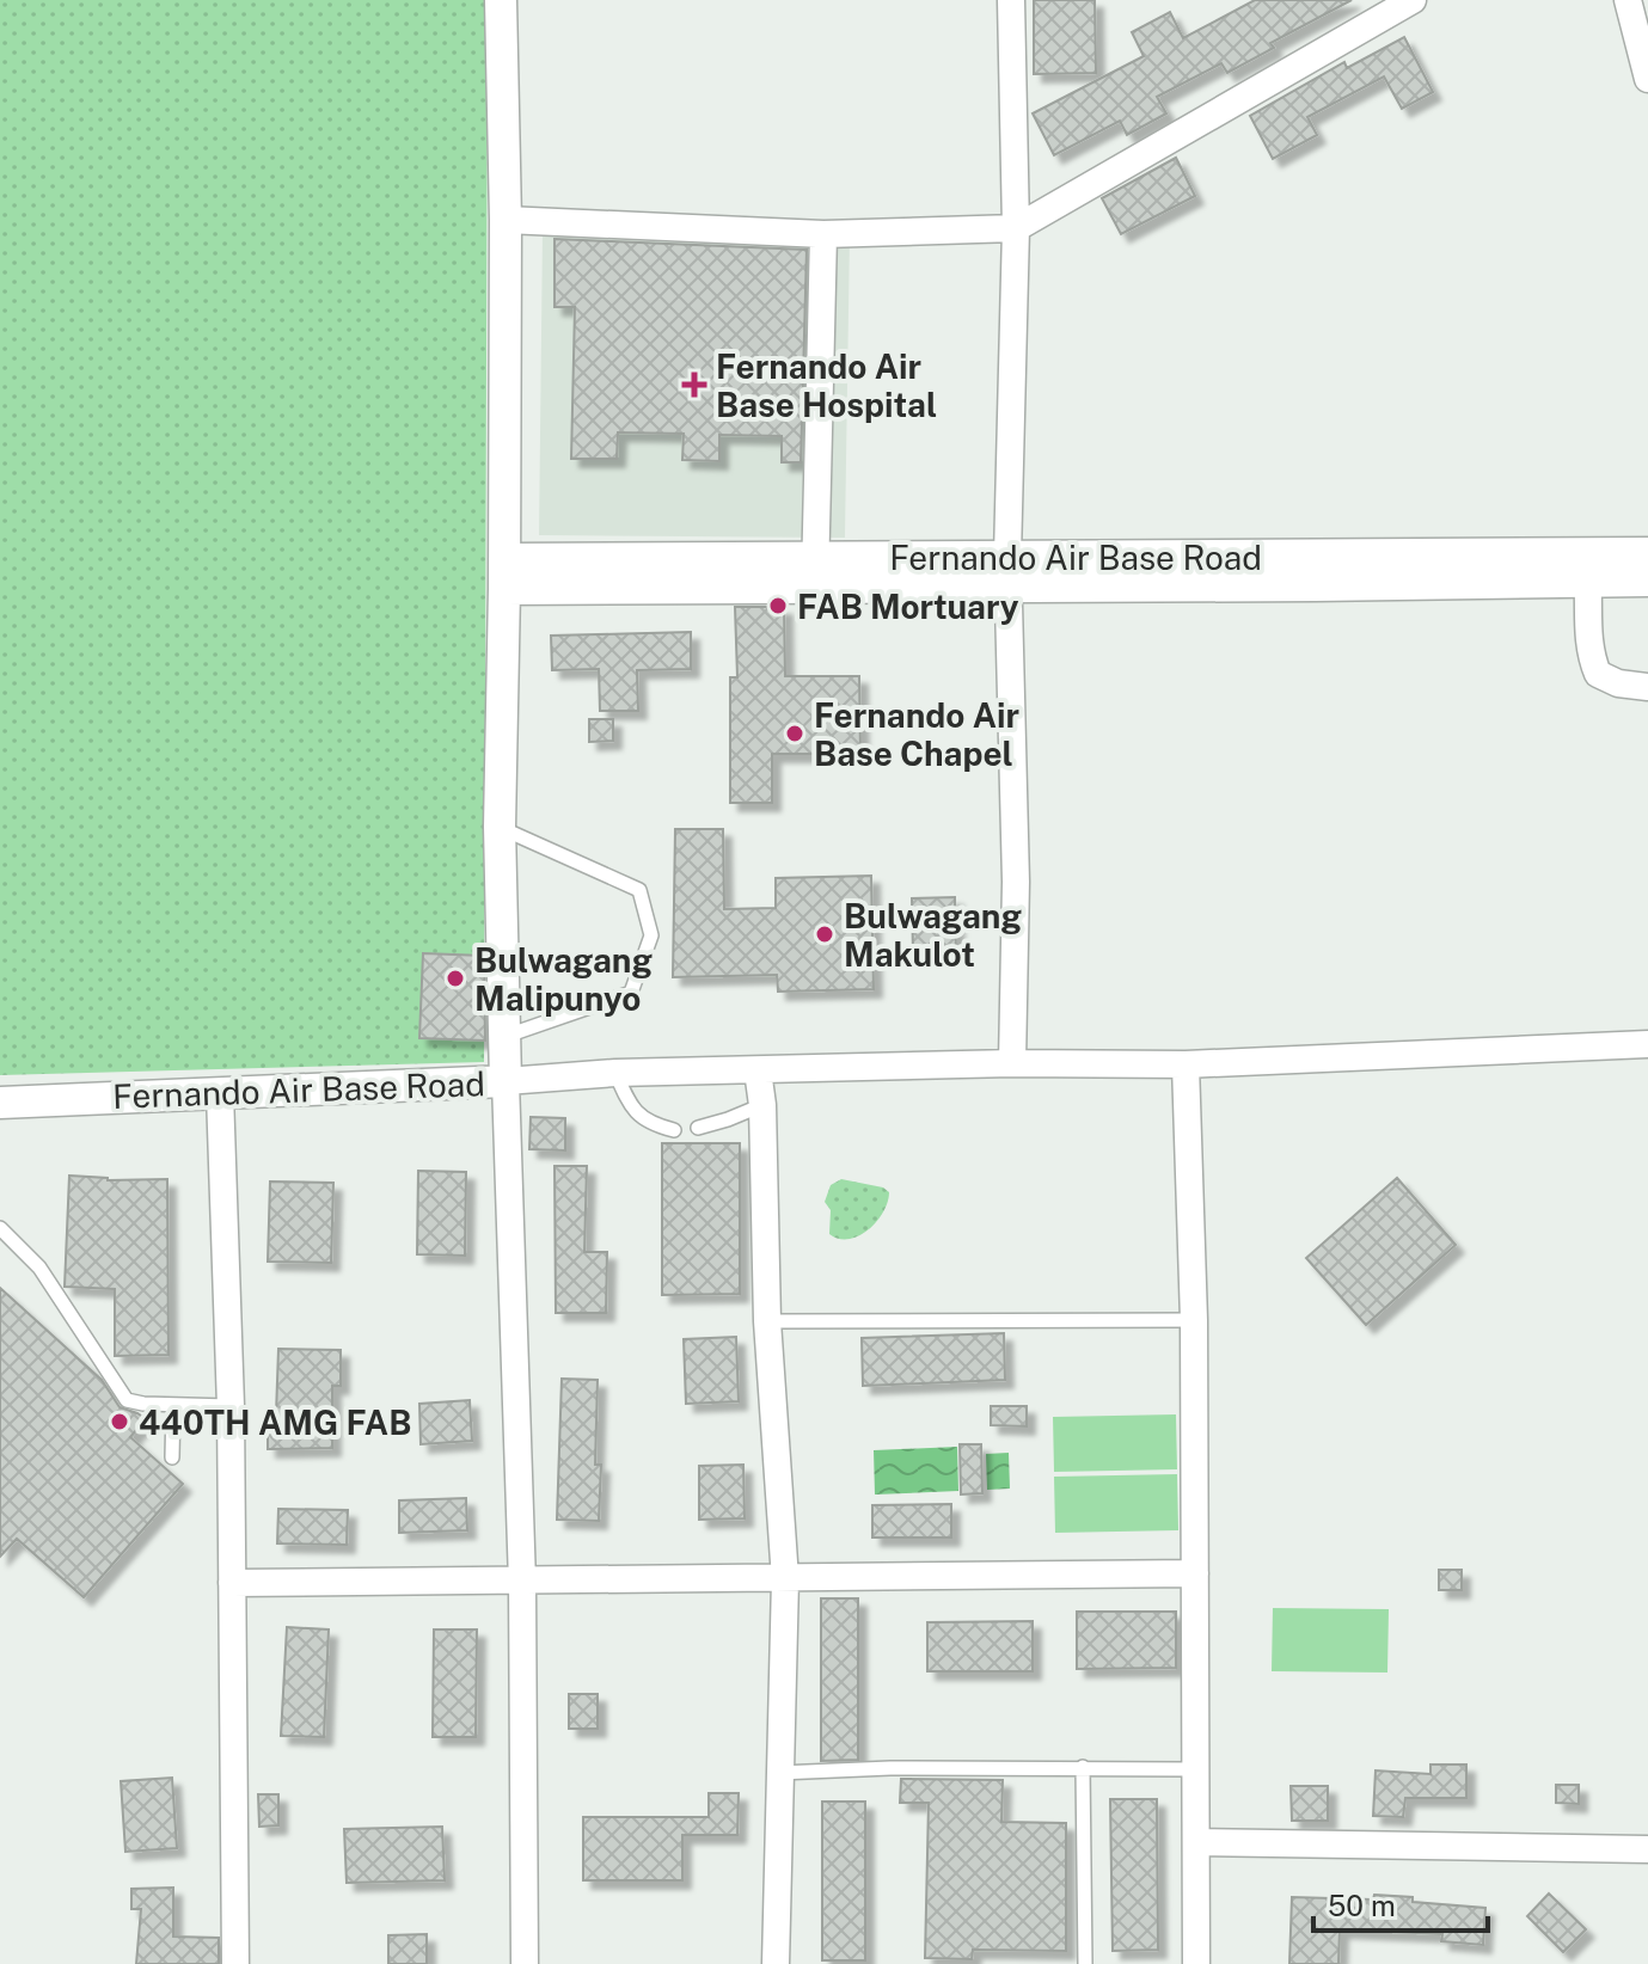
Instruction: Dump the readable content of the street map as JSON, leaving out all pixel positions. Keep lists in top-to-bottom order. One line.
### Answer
{"streets":{"street":["Fernando Air Base Road"]},"places":{"health":["Fernando Air Base Hospital"],"other":["FAB Mortuary","Fernando Air Base Chapel","Bulwagang Makulot","Bulwagang Malipunyo","440TH AMG FAB"]},"scale_bar":"50 m"}
